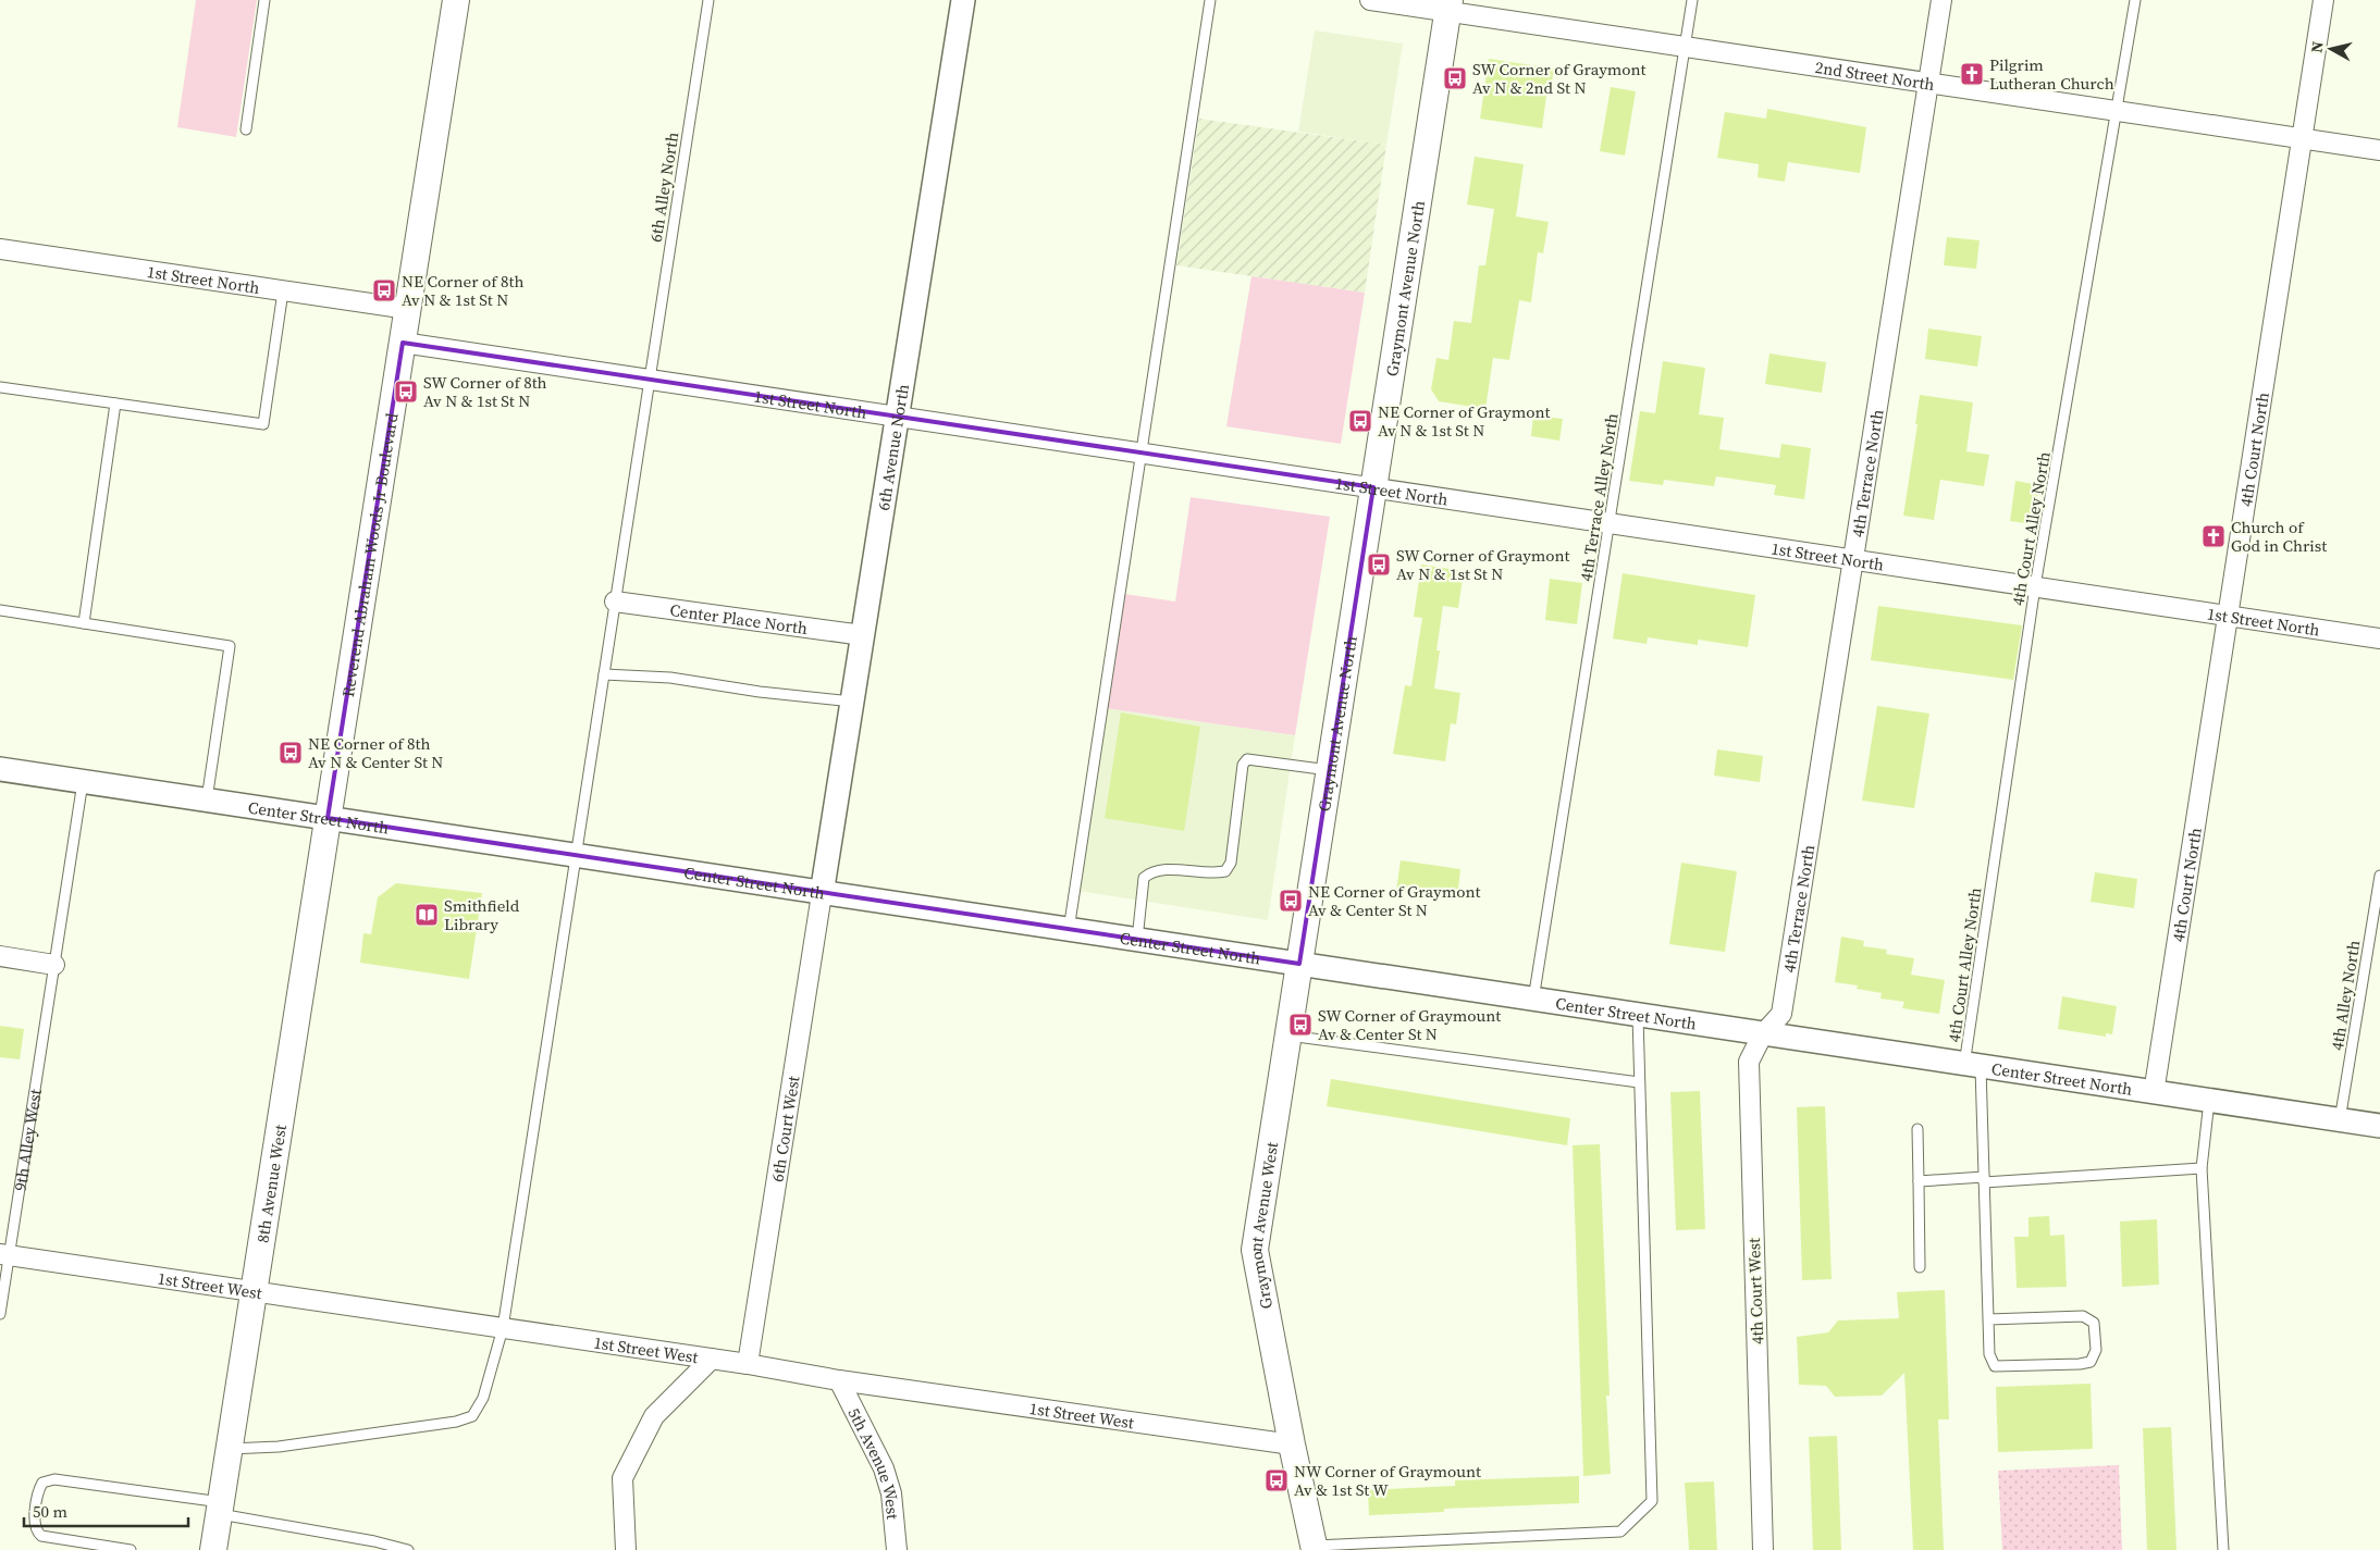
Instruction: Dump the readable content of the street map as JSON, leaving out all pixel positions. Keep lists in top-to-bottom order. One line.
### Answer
{"streets":{"main road":["Graymont Avenue North","Reverend Abraham Woods Jr Boulevard","8th Avenue West","Graymont Avenue West"],"street":["2nd Street North","1st Street North","6th Avenue North","4th Court North","4th Terrace North","Center Place North","Center Street North","6th Court West","1st Street West","4th Court West","5th Avenue West"],"lane":["6th Alley North","4th Terrace Alley North","4th Court Alley North","4th Alley North","9th Alley West"]},"crossings":[["2nd Street North","Graymont Avenue North"],["2nd Street North","4th Court North"],["2nd Street North","4th Terrace North"],["2nd Street North","4th Terrace Alley North"],["2nd Street North","4th Court Alley North"],["6th Alley North","1st Street North"],["6th Alley North","Center Place North"],["6th Alley North","Center Street North"],["6th Alley North","8th Avenue West"],["6th Alley North","1st Street West"],["1st Street North","Graymont Avenue North"],["1st Street North","6th Avenue North"],["1st Street North","4th Court North"],["1st Street North","4th Terrace North"],["1st Street North","4th Terrace Alley North"],["1st Street North","4th Court Alley North"],["1st Street North","Reverend Abraham Woods Jr Boulevard"],["Graymont Avenue North","Center Street North"],["Graymont Avenue North","Graymont Avenue West"],["6th Avenue North","Center Place North"],["6th Avenue North","Center Street North"],["6th Avenue North","6th Court West"],["4th Court North","Center Street North"],["4th Terrace North","Center Street North"],["4th Terrace North","4th Court West"],["4th Terrace Alley North","Center Street North"],["4th Court Alley North","Center Street North"],["Reverend Abraham Woods Jr Boulevard","Center Street North"],["Reverend Abraham Woods Jr Boulevard","8th Avenue West"],["Center Street North","4th Alley North"],["Center Street North","6th Court West"],["Center Street North","9th Alley West"],["Center Street North","8th Avenue West"],["Center Street North","Graymont Avenue West"],["Center Street North","4th Court West"],["6th Court West","1st Street West"],["9th Alley West","1st Street West"],["8th Avenue West","1st Street West"],["Graymont Avenue West","1st Street West"],["1st Street West","5th Avenue West"]],"places":{"church":["Pilgrim Lutheran Church","Church of God in Christ"],"bus stop":["SW Corner of Graymont Av N & 2nd St N","NE Corner of 8th Av N & 1st St N","SW Corner of 8th Av N & 1st St N","NE Corner of Graymont Av N & 1st St N","SW Corner of Graymont Av N & 1st St N","NE Corner of 8th Av N & Center St N","NE Corner of Graymont Av & Center St N","SW Corner of Graymount Av & Center St N","NW Corner of Graymount Av & 1st St W"],"library":["Smithfield Library"]},"scale_bar":"50 m","north":"left"}
